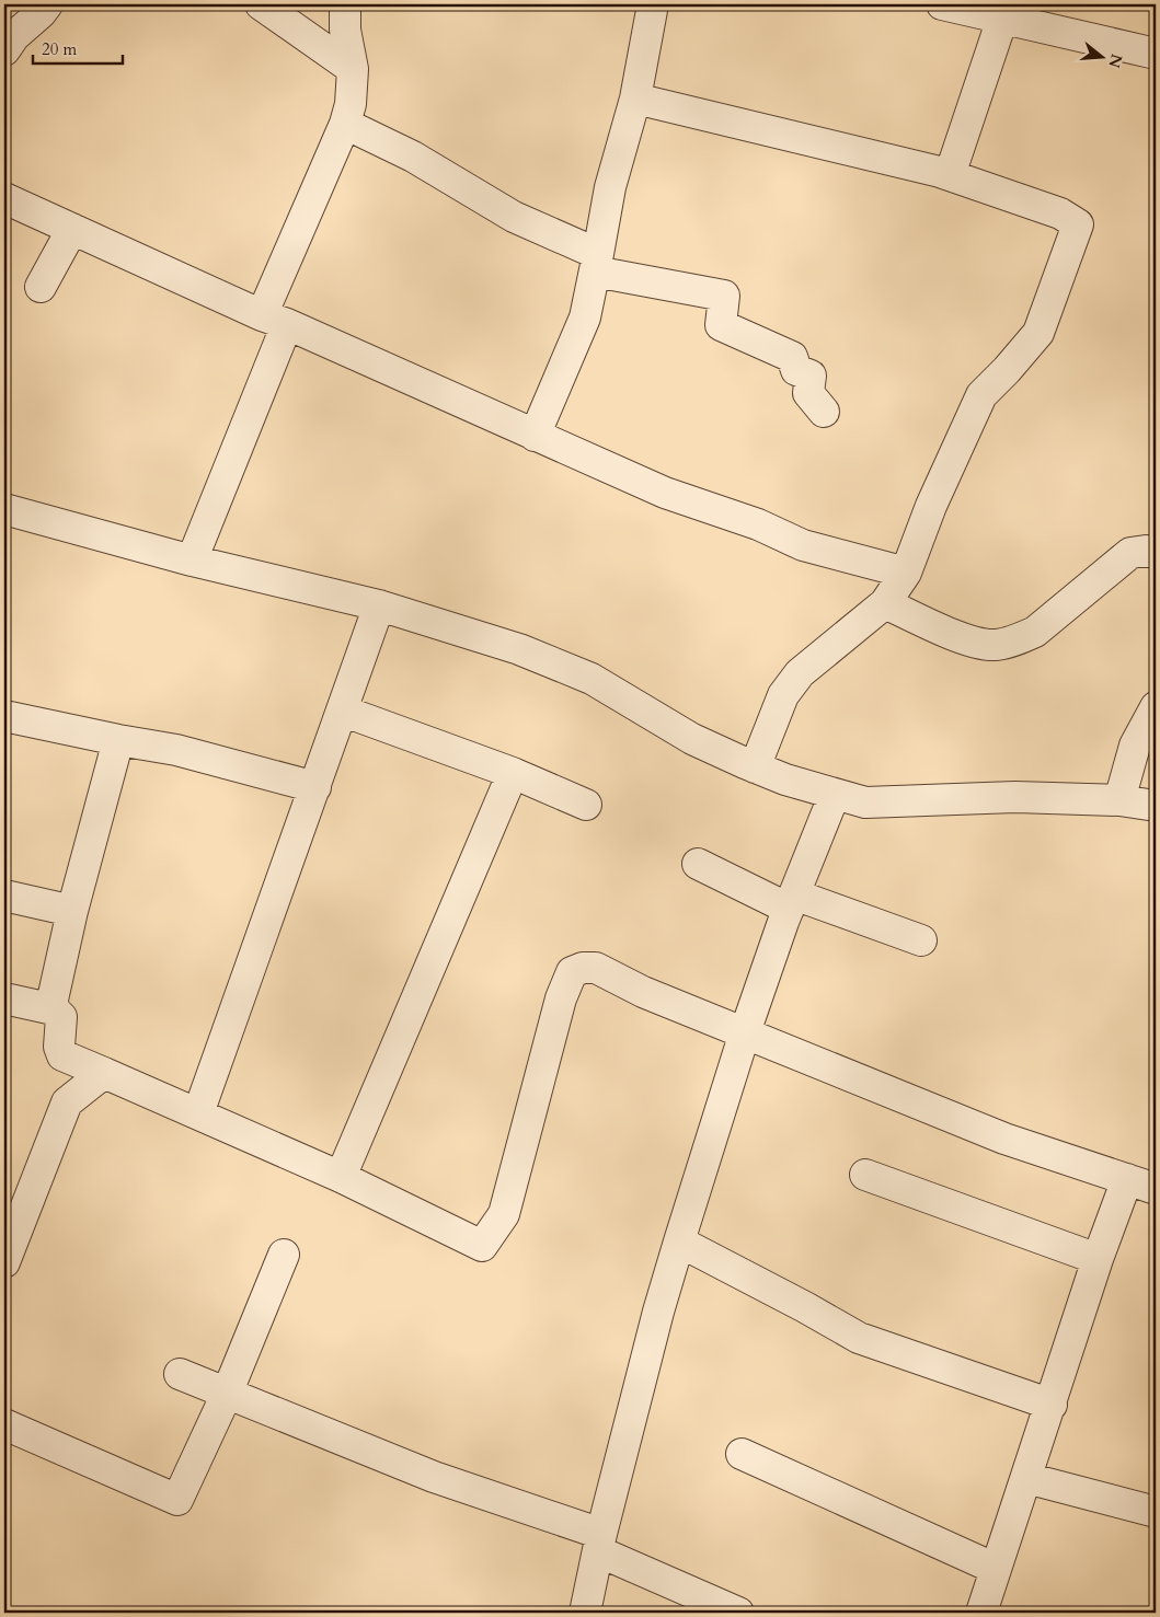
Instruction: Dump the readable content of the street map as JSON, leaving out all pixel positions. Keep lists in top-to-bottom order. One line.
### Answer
{"scale_bar":"20 m","north":"right"}
